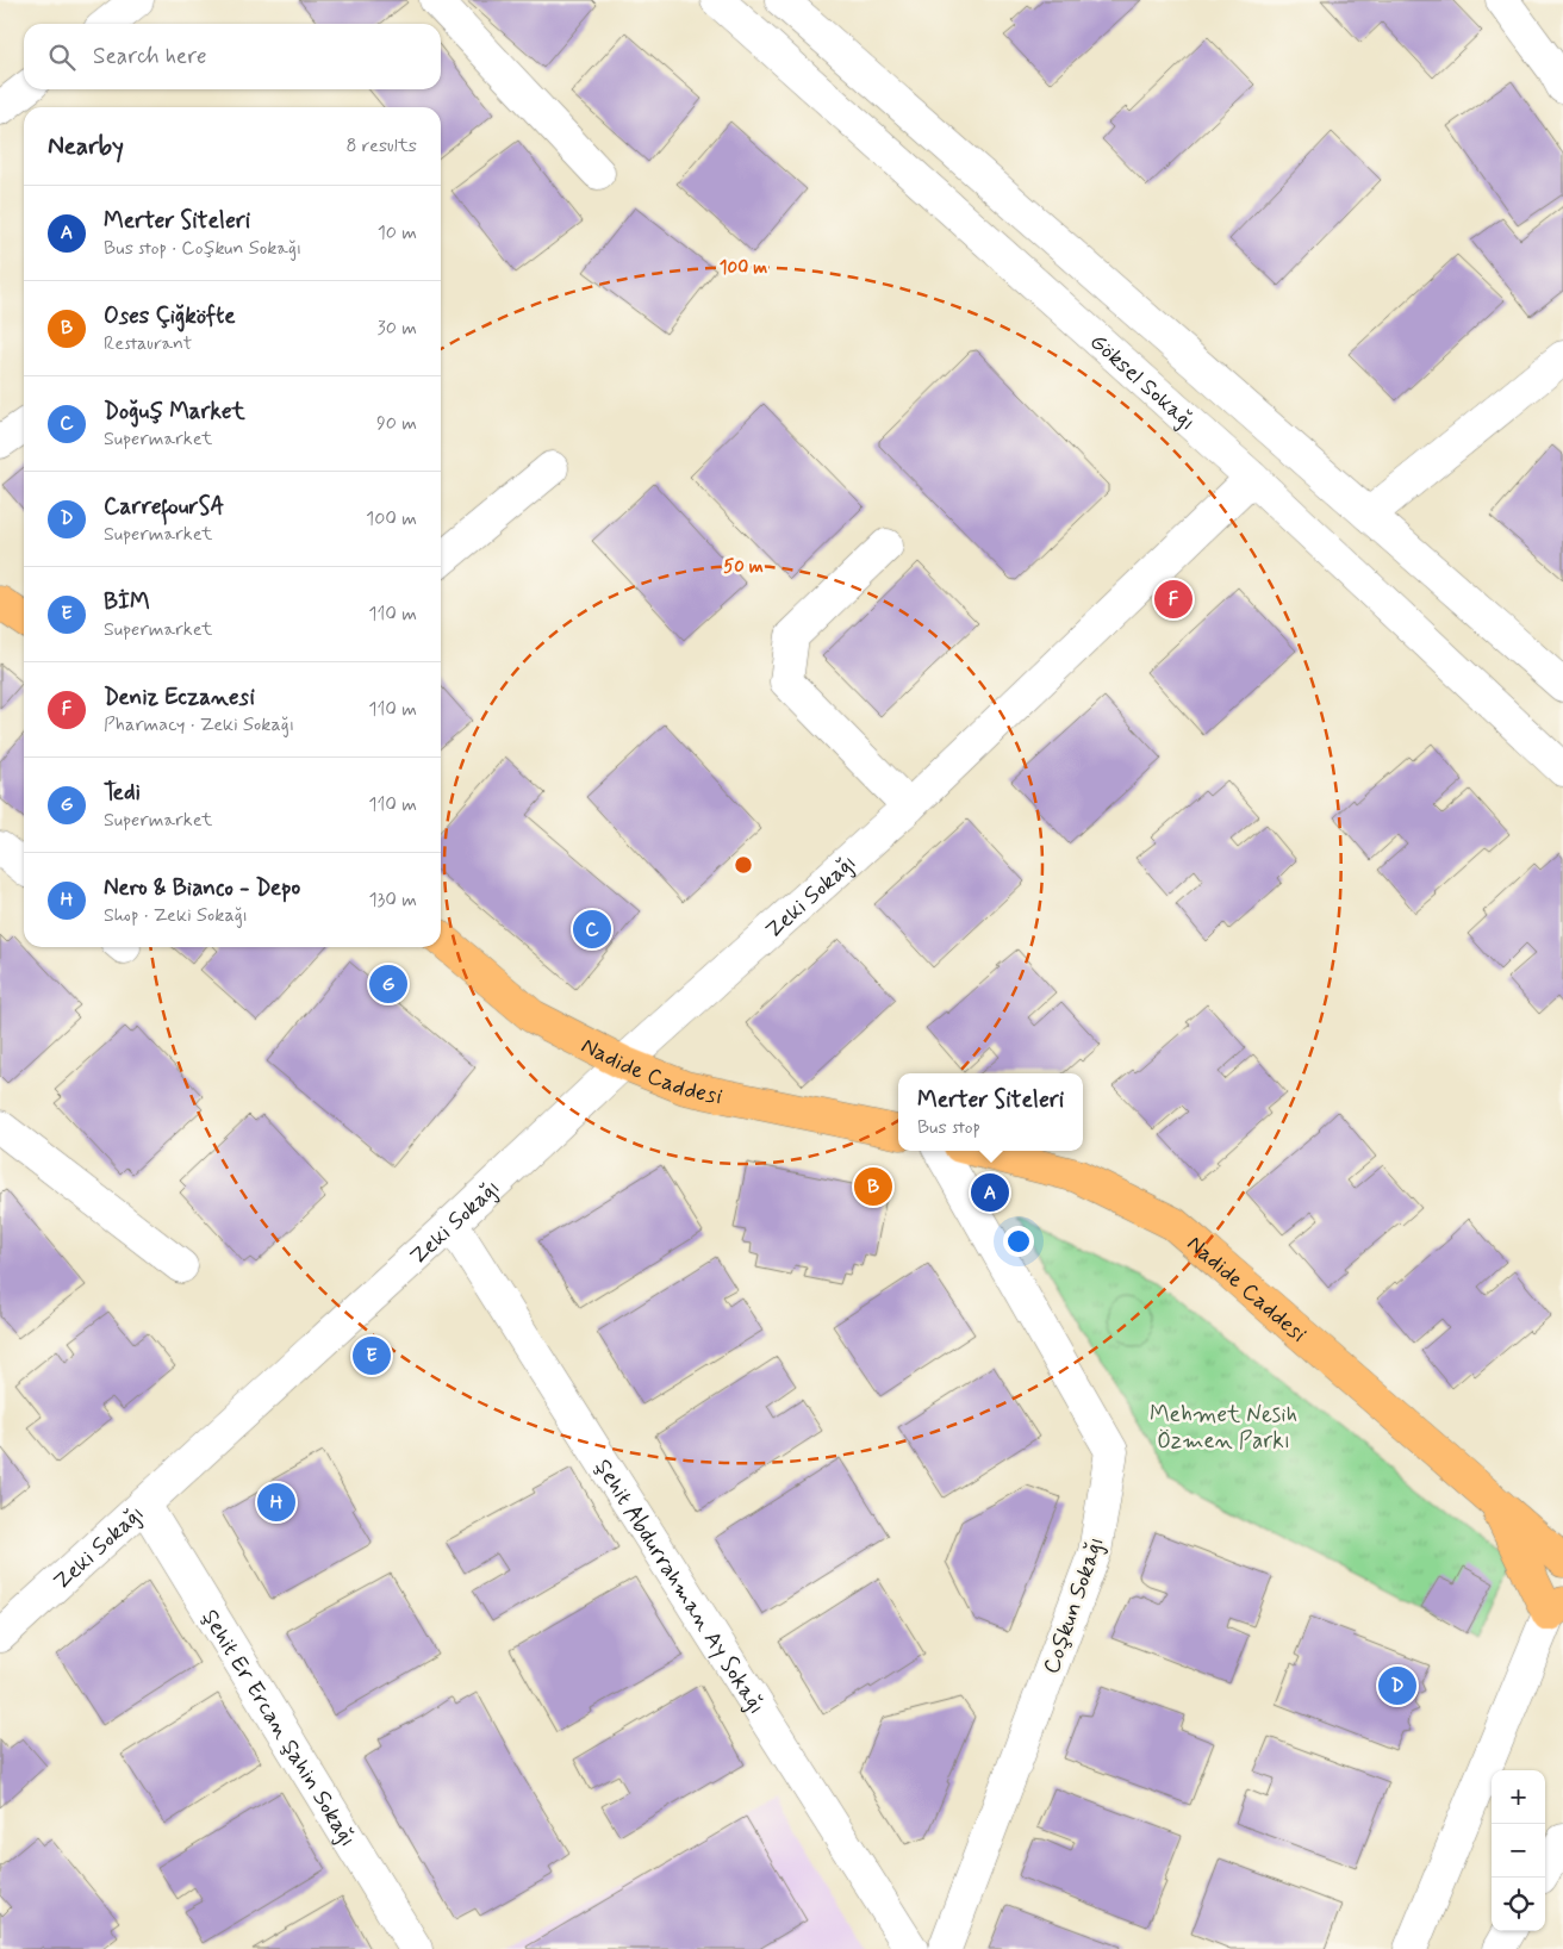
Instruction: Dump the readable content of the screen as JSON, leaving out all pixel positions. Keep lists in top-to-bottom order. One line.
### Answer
{"streets":{"main road":["Nadide Caddesi"],"street":["Göksel Sokağı","Zeki Sokağı","Şehit Abdurrahman Ay Sokağı","Coşkun Sokağı","Şehit Er Ercan Şahin Sokağı"]},"crossings":[["Göksel Sokağı","Zeki Sokağı"],["Zeki Sokağı","Nadide Caddesi"],["Zeki Sokağı","Şehit Abdurrahman Ay Sokağı"],["Zeki Sokağı","Şehit Er Ercan Şahin Sokağı"]],"parks":["Mehmet Nesih Özmen Parkı"],"page":{"search":"Search here","heading":["Nearby","8 results"],"list":[{"mark":"A","name":"Merter Siteleri","note":"Bus stop · Coşkun Sokağı","value":"10 m"},{"mark":"B","name":"Oses Çiğköfte","note":"Restaurant","value":"30 m"},{"mark":"C","name":"Doğuş Market","note":"Supermarket","value":"90 m"},{"mark":"D","name":"CarrefourSA","note":"Supermarket","value":"100 m"},{"mark":"E","name":"BİM","note":"Supermarket","value":"110 m"},{"mark":"F","name":"Deniz Eczanesi","note":"Pharmacy · Zeki Sokağı","value":"110 m"},{"mark":"G","name":"Tedi","note":"Supermarket","value":"110 m"},{"mark":"H","name":"Nero & Bianco - Depo","note":"Shop · Zeki Sokağı","value":"130 m"}],"pins":["F","C","G","B","A","E","H","D"],"popup":["Merter Siteleri","Bus stop"],"map_buttons":["+","−"]},"rings":["100 m","50 m"]}
